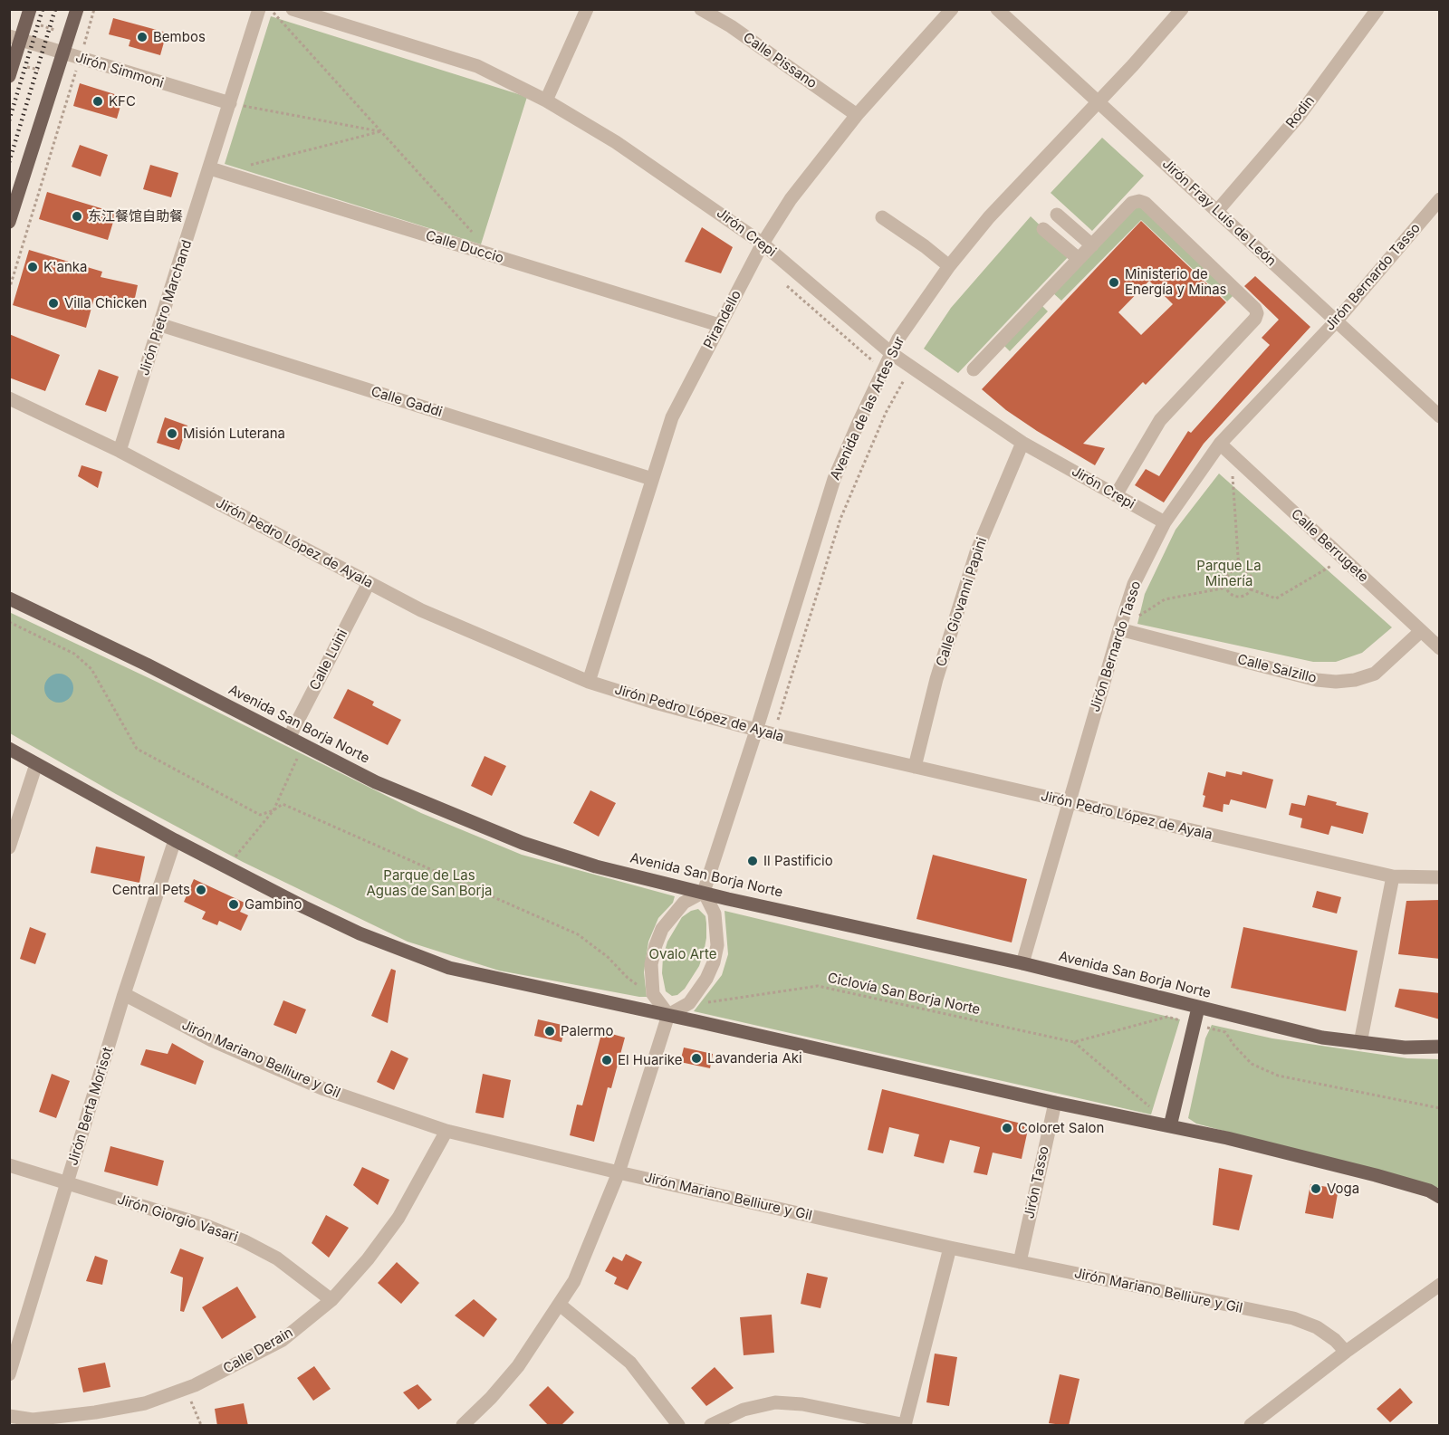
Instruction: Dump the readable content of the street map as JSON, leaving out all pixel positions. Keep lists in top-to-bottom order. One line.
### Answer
{"streets":{"main road":["Avenida San Borja Norte"],"street":["Calle Pissano","Jirón Simmoni","Rodin","Jirón Fray Luís de León","Jirón Crepi","Calle Duccio","Jirón Bernardo Tasso","Jirón Pietro Marchand","Pirandello","Calle Gaddi","Avenida de las Artes Sur","Jirón Pedro López de Ayala","Calle Berrugete","Calle Giovanni Papini","Calle Luini","Calle Salzillo","Jirón Mariano Belliure y Gil","Jirón Berta Morisot","Jirón Tasso","Jirón Giorgio Vasari","Calle Derain"],"path":["Ciclovía San Borja Norte"]},"crossings":[["Calle Pissano","Pirandello"],["Jirón Simmoni","Jirón Pietro Marchand"],["Rodin","Jirón Fray Luís de León"],["Jirón Fray Luís de León","Jirón Bernardo Tasso"],["Jirón Fray Luís de León","Avenida de las Artes Sur"],["Jirón Crepi","Jirón Bernardo Tasso"],["Jirón Crepi","Pirandello"],["Jirón Crepi","Avenida de las Artes Sur"],["Jirón Crepi","Calle Giovanni Papini"],["Calle Duccio","Jirón Pietro Marchand"],["Calle Duccio","Pirandello"],["Jirón Bernardo Tasso","Jirón Pedro López de Ayala"],["Jirón Bernardo Tasso","Calle Berrugete"],["Jirón Bernardo Tasso","Calle Salzillo"],["Jirón Bernardo Tasso","Avenida San Borja Norte"],["Jirón Pietro Marchand","Calle Gaddi"],["Jirón Pietro Marchand","Jirón Pedro López de Ayala"],["Pirandello","Calle Gaddi"],["Pirandello","Jirón Pedro López de Ayala"],["Avenida de las Artes Sur","Jirón Pedro López de Ayala"],["Avenida de las Artes Sur","Avenida San Borja Norte"],["Jirón Pedro López de Ayala","Calle Giovanni Papini"],["Jirón Pedro López de Ayala","Calle Luini"],["Calle Berrugete","Calle Salzillo"],["Calle Luini","Avenida San Borja Norte"],["Jirón Mariano Belliure y Gil","Jirón Berta Morisot"],["Jirón Mariano Belliure y Gil","Jirón Tasso"],["Jirón Mariano Belliure y Gil","Calle Derain"],["Jirón Berta Morisot","Jirón Giorgio Vasari"],["Jirón Giorgio Vasari","Calle Derain"]],"parks":["Parque La Minería","Parque de Las Aguas de San Borja","Ovalo Arte"],"places":["Bembos","KFC","东江餐馆自助餐","K'anka","Ministerio de Energía y Minas","Villa Chicken","Misión Luterana","Il Pastificio","Central Pets","Gambino","Palermo","Lavanderia Aki","El Huarike","Coloret Salon","Voga"]}
